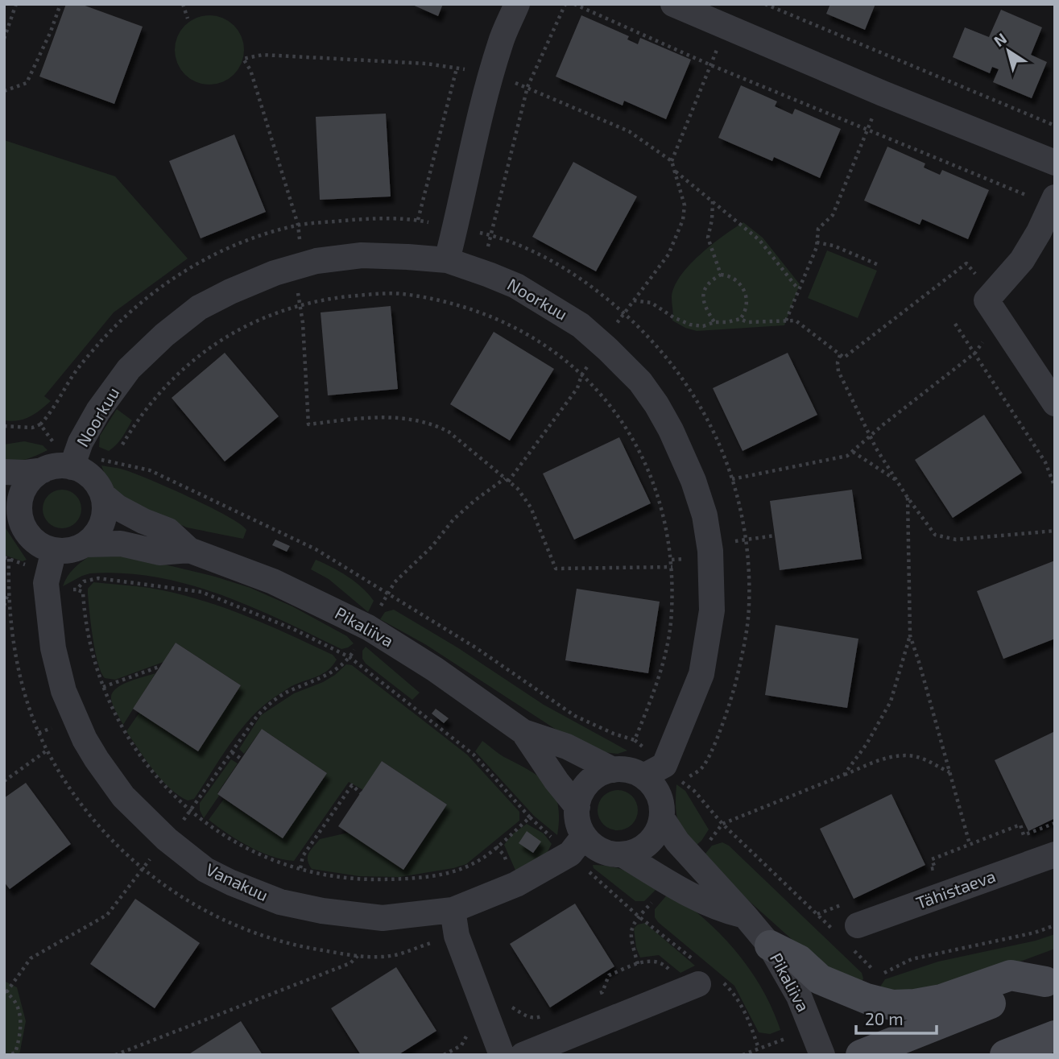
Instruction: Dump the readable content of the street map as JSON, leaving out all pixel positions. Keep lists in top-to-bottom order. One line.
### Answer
{"streets":{"street":["Noorkuu","Pikaliiva","Vanakuu","Tähistaeva"]},"crossings":[["Noorkuu","Pikaliiva"],["Noorkuu","Vanakuu"],["Pikaliiva","Vanakuu"]],"scale_bar":"20 m","north":"top left"}
